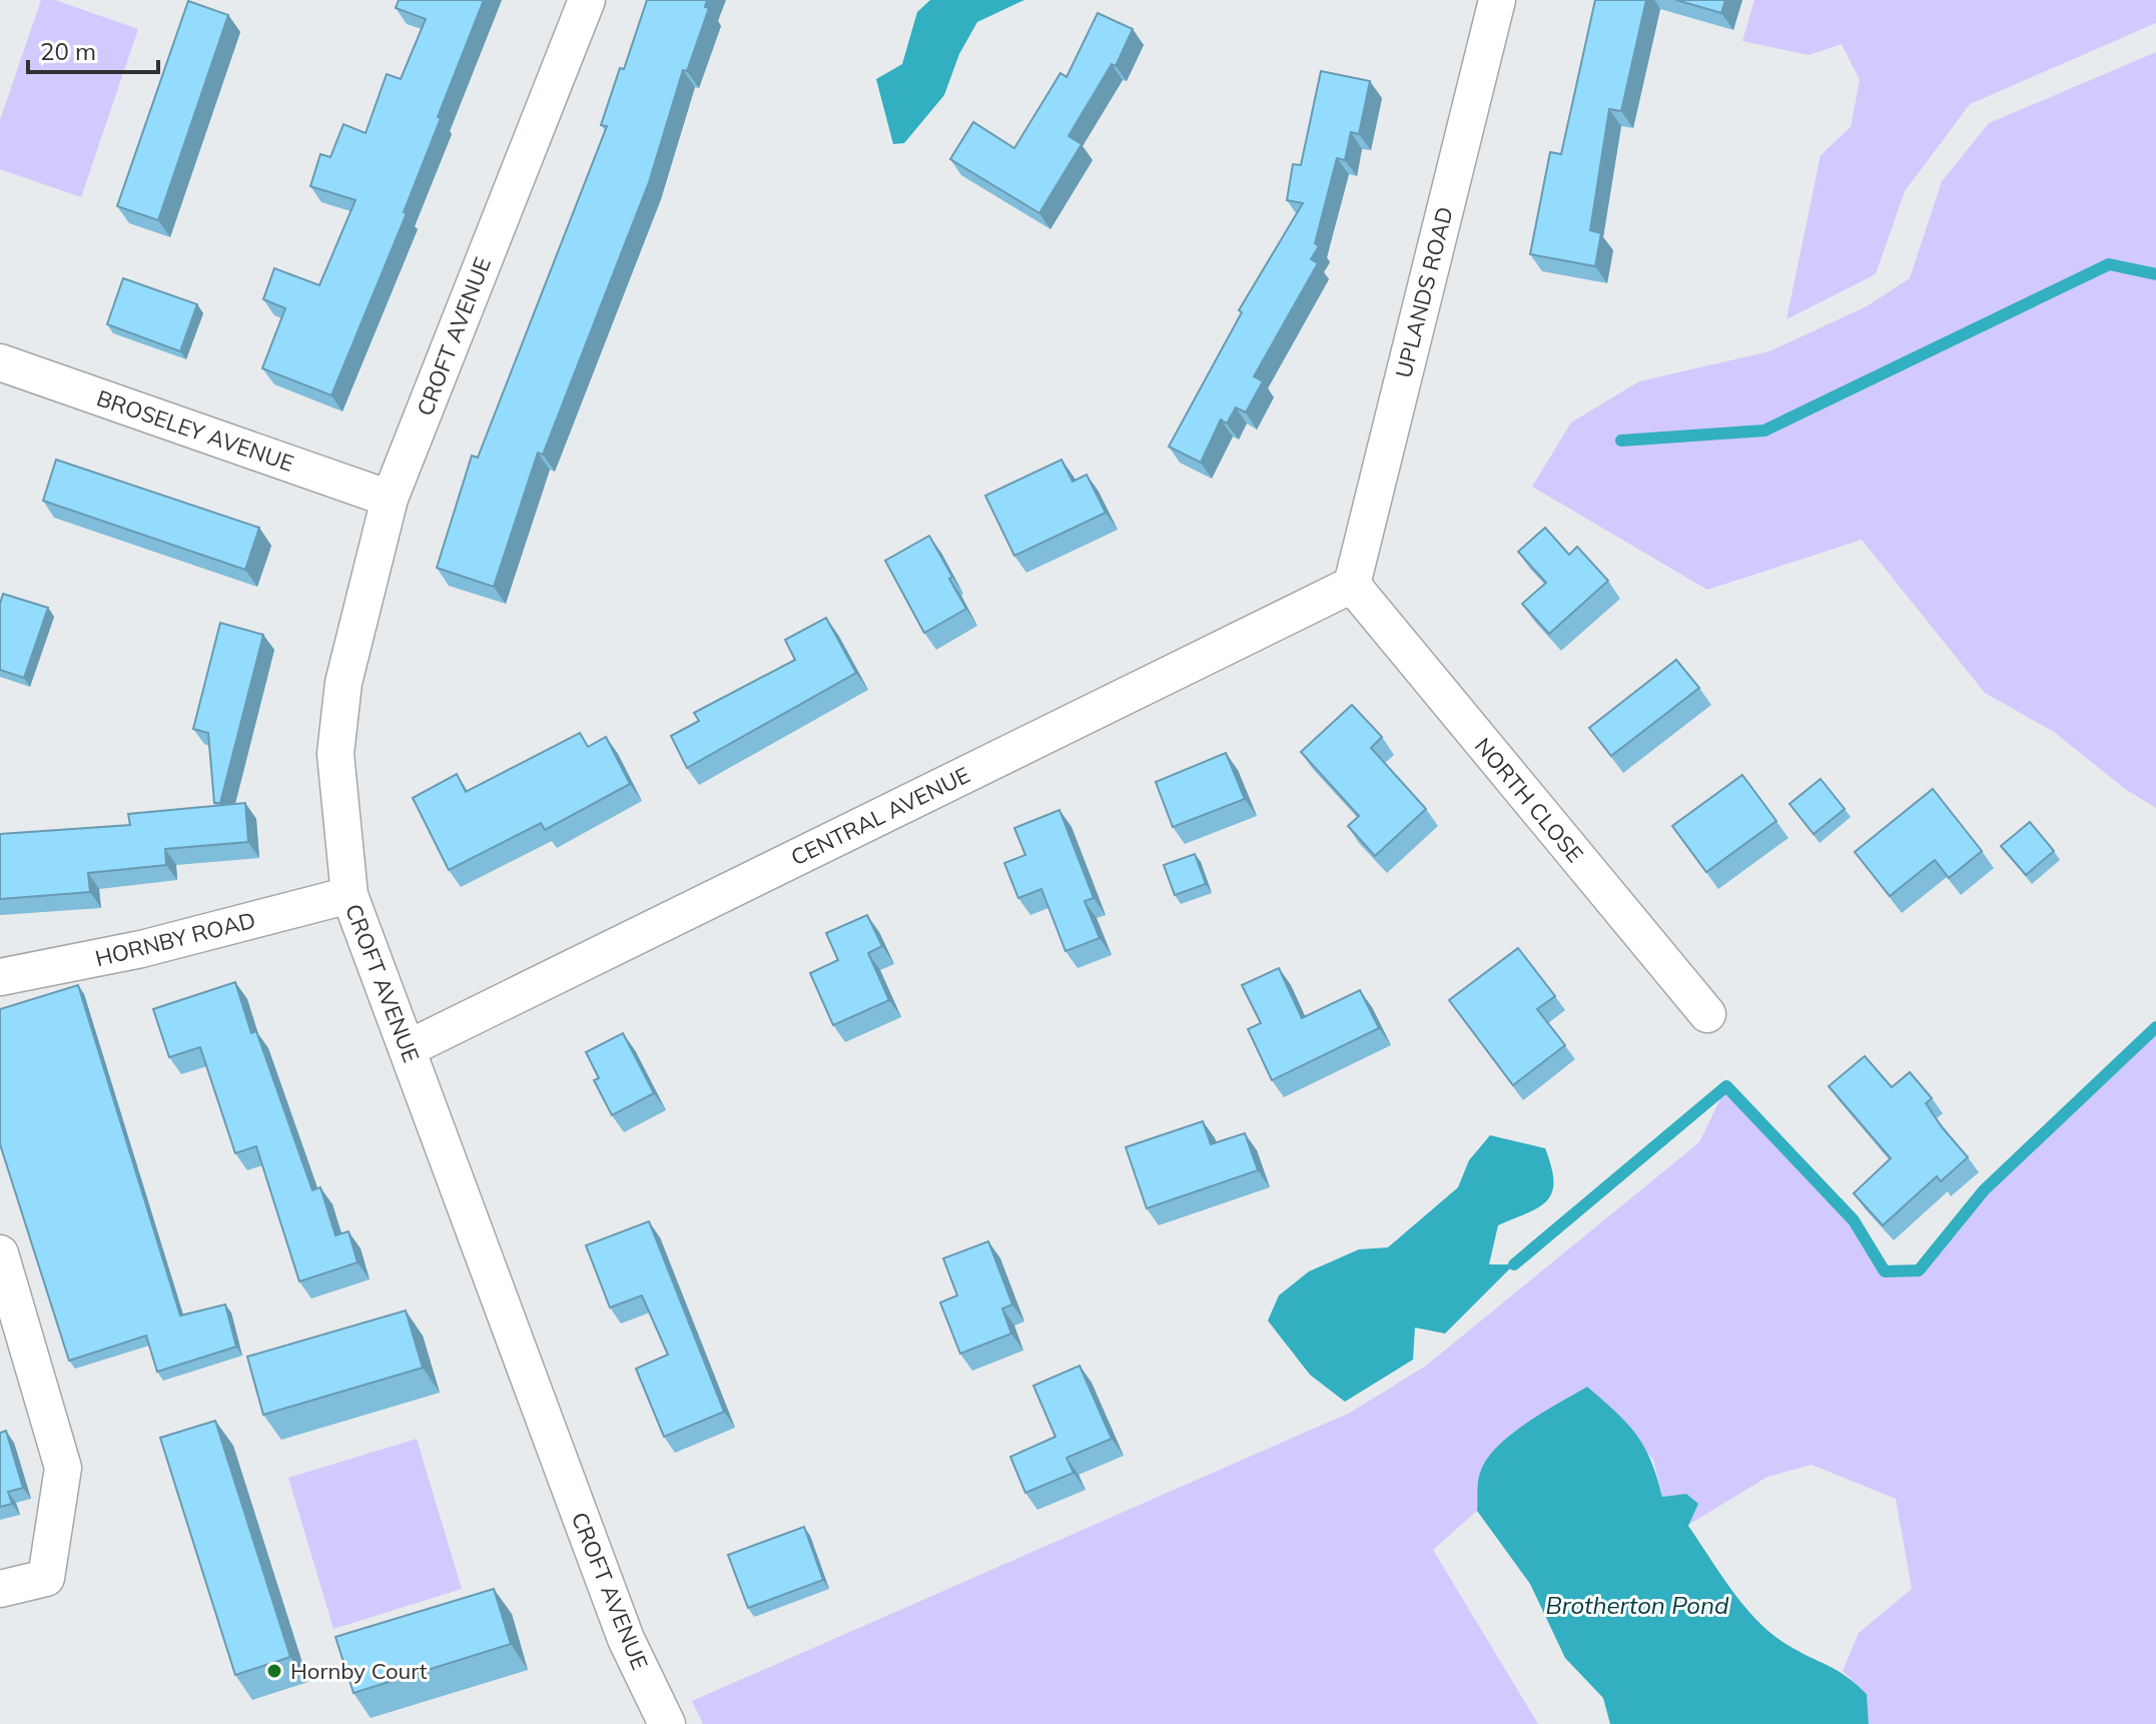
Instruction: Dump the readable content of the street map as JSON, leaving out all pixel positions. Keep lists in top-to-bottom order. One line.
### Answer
{"streets":{"street":["UPLANDS ROAD","CROFT AVENUE","BROSELEY AVENUE","NORTH CLOSE","CENTRAL AVENUE","HORNBY ROAD"]},"crossings":[["UPLANDS ROAD","NORTH CLOSE"],["UPLANDS ROAD","CENTRAL AVENUE"],["CROFT AVENUE","BROSELEY AVENUE"],["CROFT AVENUE","CENTRAL AVENUE"],["CROFT AVENUE","HORNBY ROAD"],["NORTH CLOSE","CENTRAL AVENUE"]],"water":["Brotherton Pond"],"places":["Hornby Court"],"scale_bar":"20 m"}
